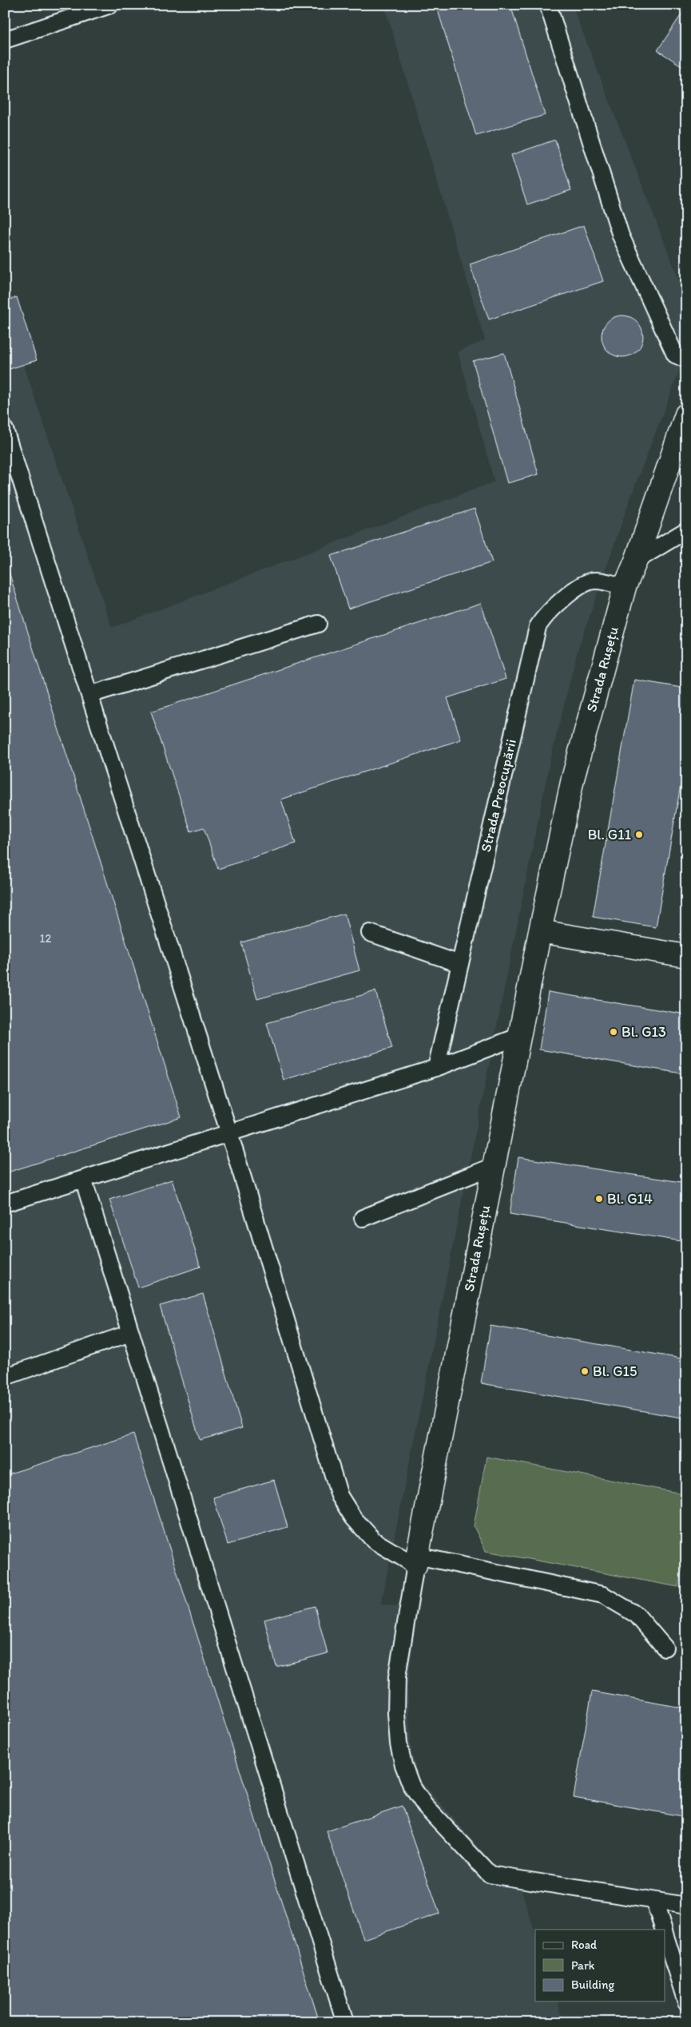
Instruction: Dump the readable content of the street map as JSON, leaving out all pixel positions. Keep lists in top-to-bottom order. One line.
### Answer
{"streets":{"street":["Strada Rușețu"],"lane":["Strada Preocupării"]},"crossings":[["Strada Rușețu","Strada Preocupării"]],"places":["Bl. G11","Bl. G13","Bl. G14","Bl. G15"],"house_numbers":["12"],"legend":["Road","Park","Building"]}
